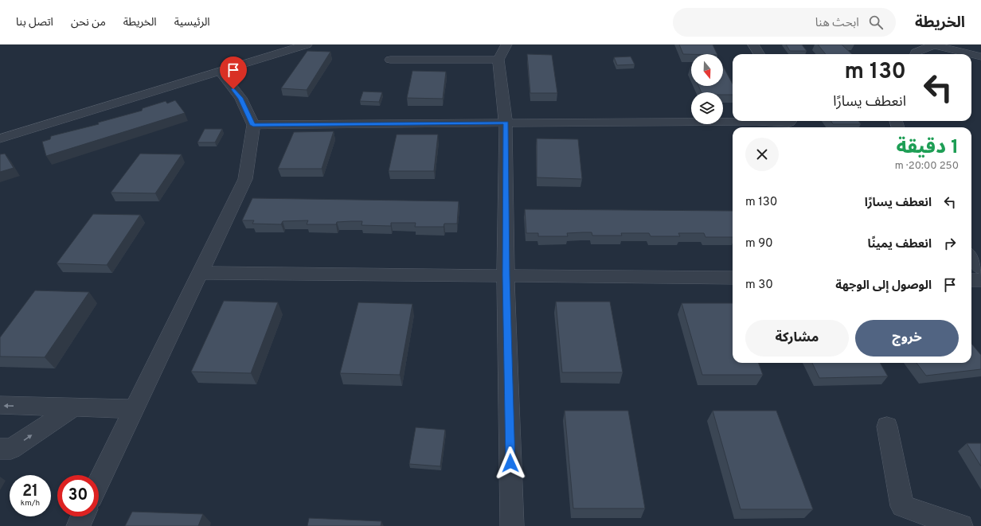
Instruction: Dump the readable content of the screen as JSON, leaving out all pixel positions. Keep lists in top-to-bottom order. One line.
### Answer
{"north":"bottom","page":{"header":"الخريطة","search":"ابحث هنا","nav":["الرئيسية","الخريطة","من نحن","اتصل بنا"],"turn":["130 m","انعطف يسارًا"],"heading":["1 دقيقة","250 m · 20:00"],"list":[{"name":"انعطف يسارًا","value":"130 m"},{"name":"انعطف يمينًا","value":"90 m"},{"name":"الوصول إلى الوجهة","value":"30 m"}],"buttons":["خروج","مشاركة"],"speed":"21 km/h","limit":"30"}}
